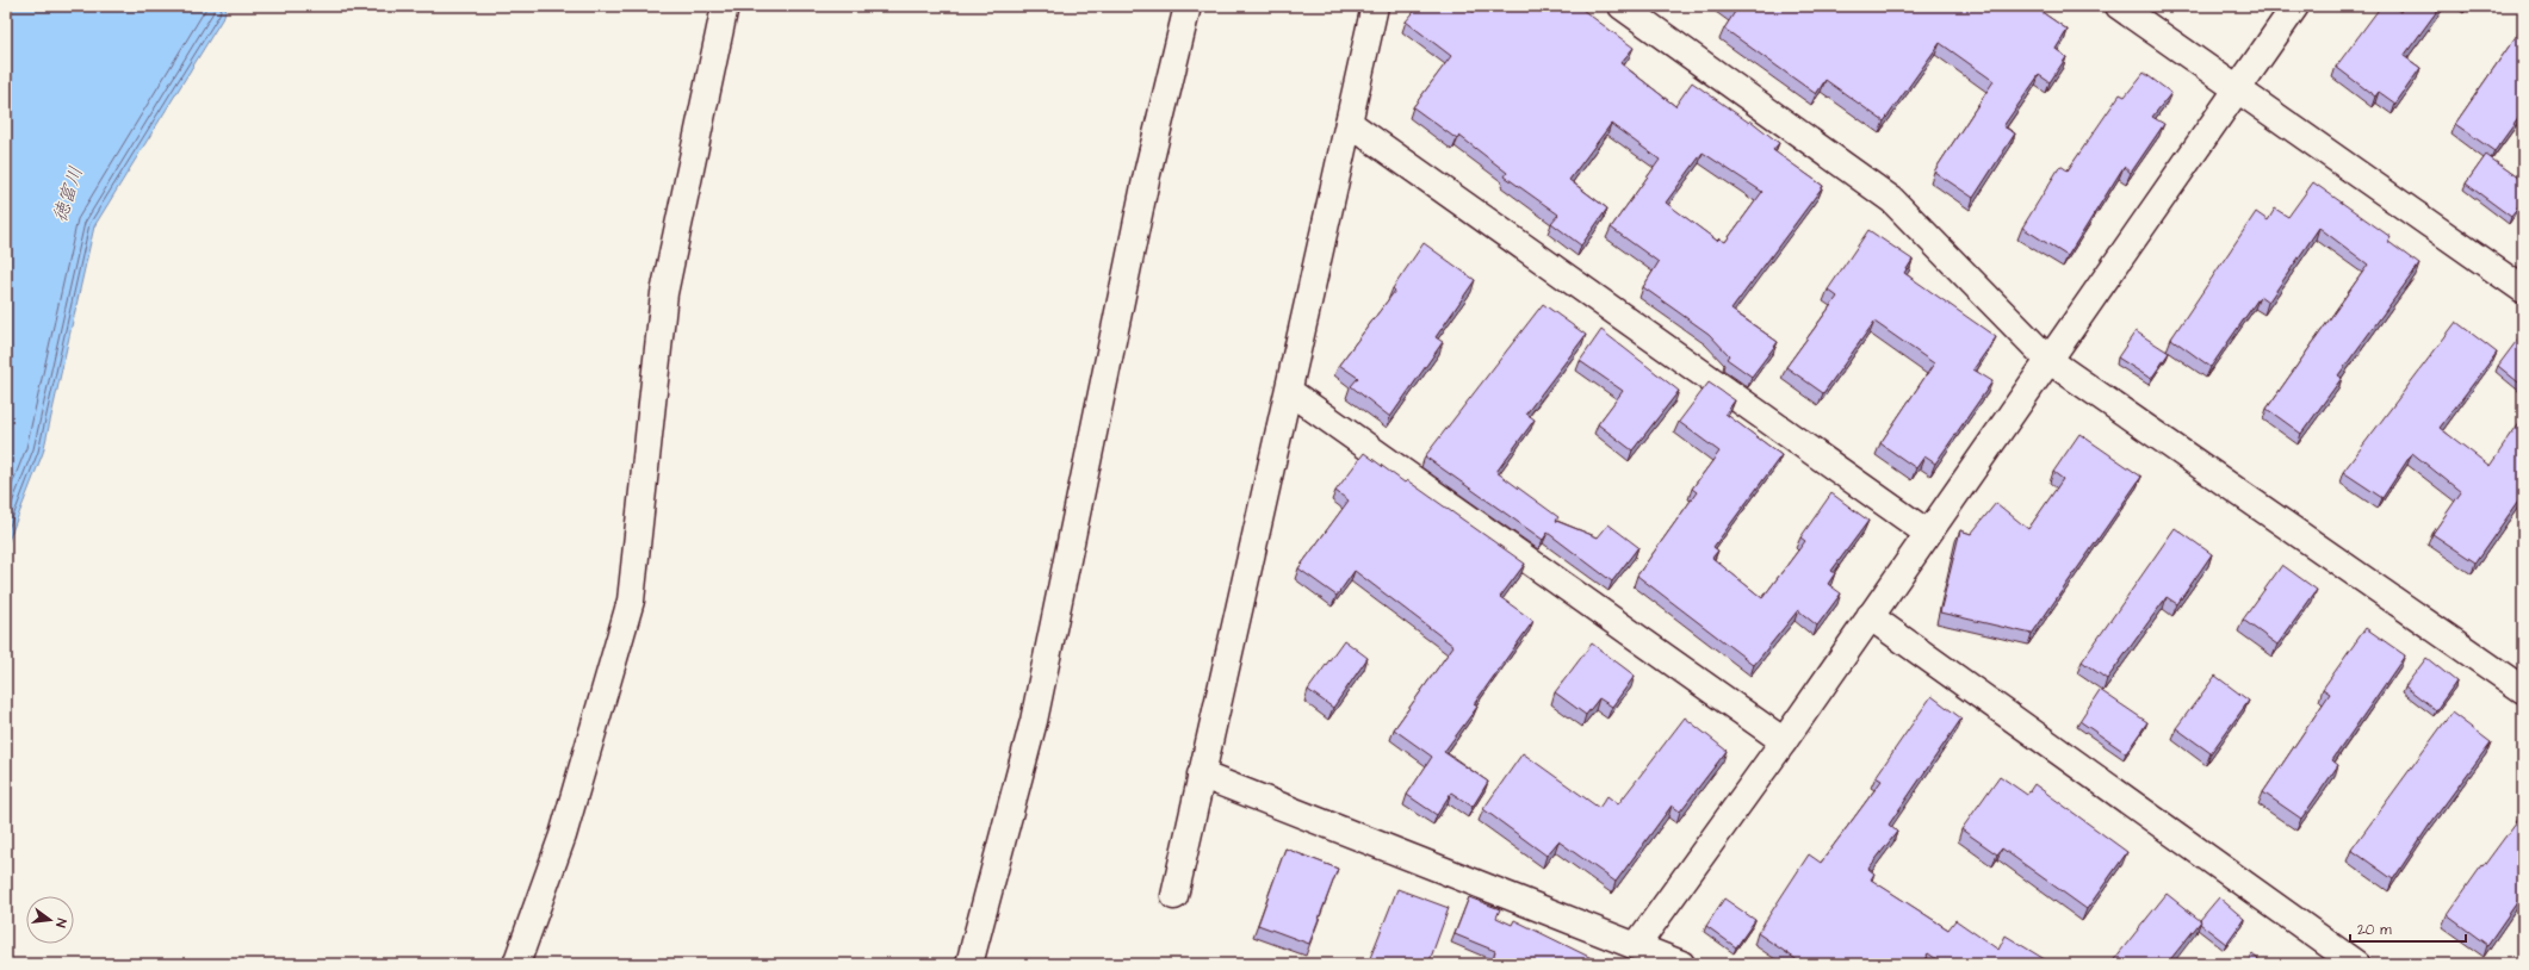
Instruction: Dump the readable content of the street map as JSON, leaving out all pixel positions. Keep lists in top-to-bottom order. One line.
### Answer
{"water":["徳富川"],"scale_bar":"20 m","north":"right"}
